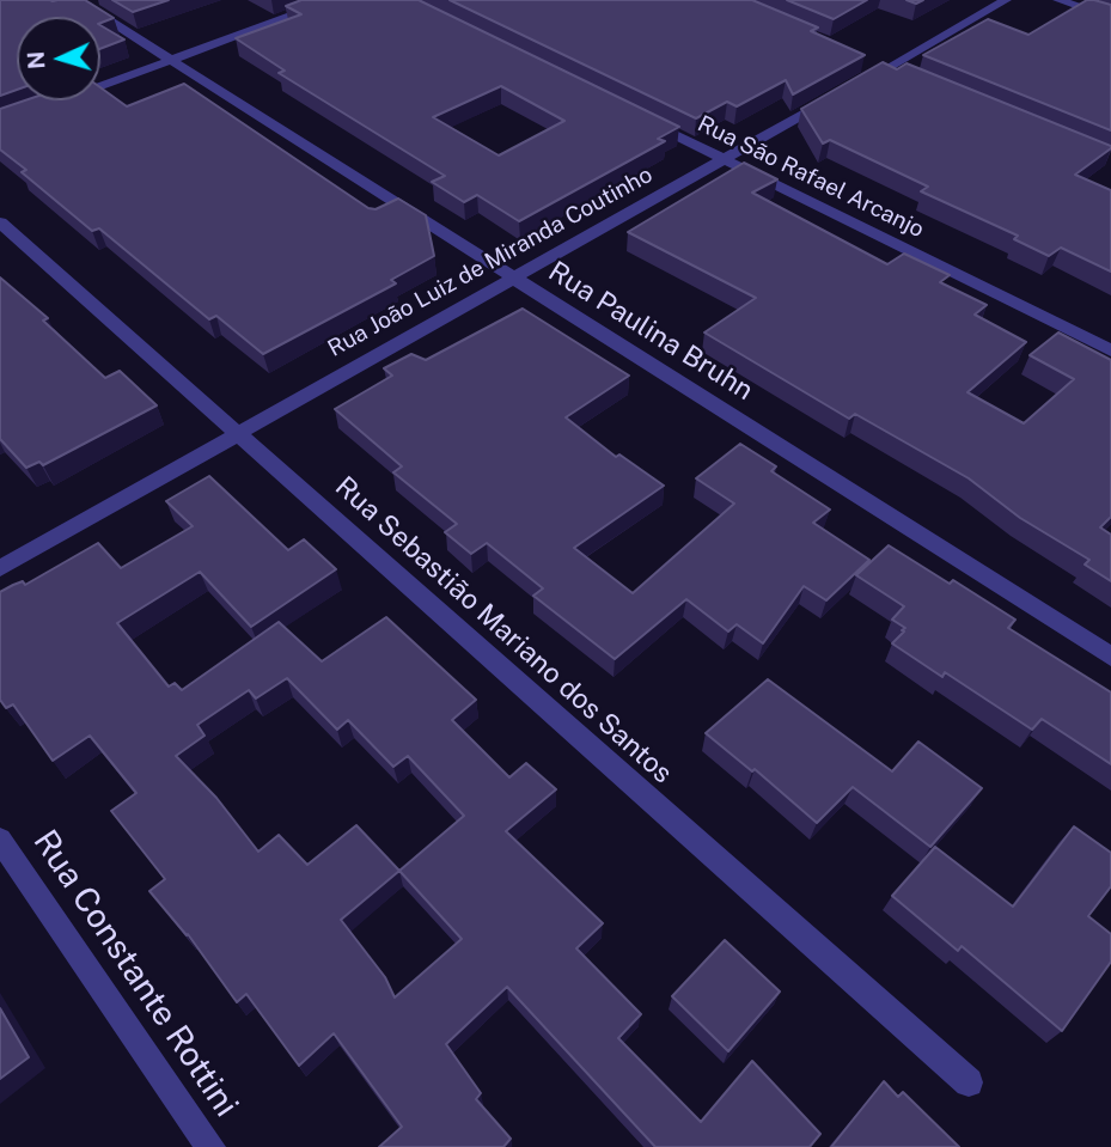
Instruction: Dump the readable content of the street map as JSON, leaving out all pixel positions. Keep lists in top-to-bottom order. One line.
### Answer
{"streets":{"street":["Rua São Rafael Arcanjo","Rua João Luiz de Miranda Coutinho","Rua Paulina Bruhn","Rua Sebastião Mariano dos Santos","Rua Constante Rottini"]},"crossings":[["Rua São Rafael Arcanjo","Rua João Luiz de Miranda Coutinho"],["Rua João Luiz de Miranda Coutinho","Rua Paulina Bruhn"],["Rua João Luiz de Miranda Coutinho","Rua Sebastião Mariano dos Santos"]],"north":"left"}
